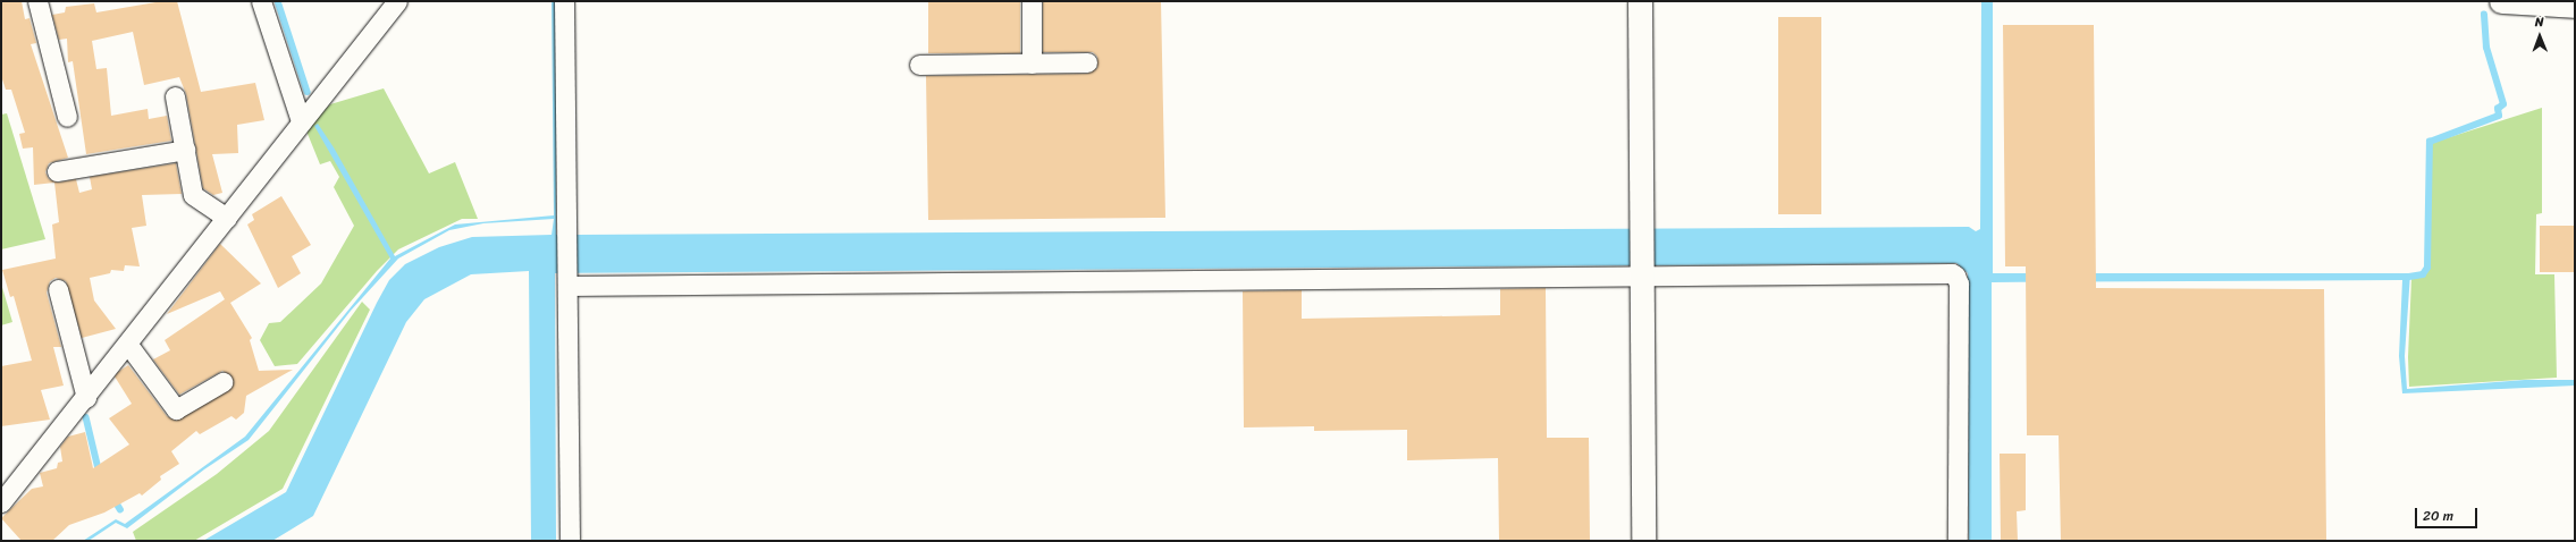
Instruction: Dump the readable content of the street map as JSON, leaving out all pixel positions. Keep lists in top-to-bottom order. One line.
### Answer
{"scale_bar":"20 m","north":"top"}
